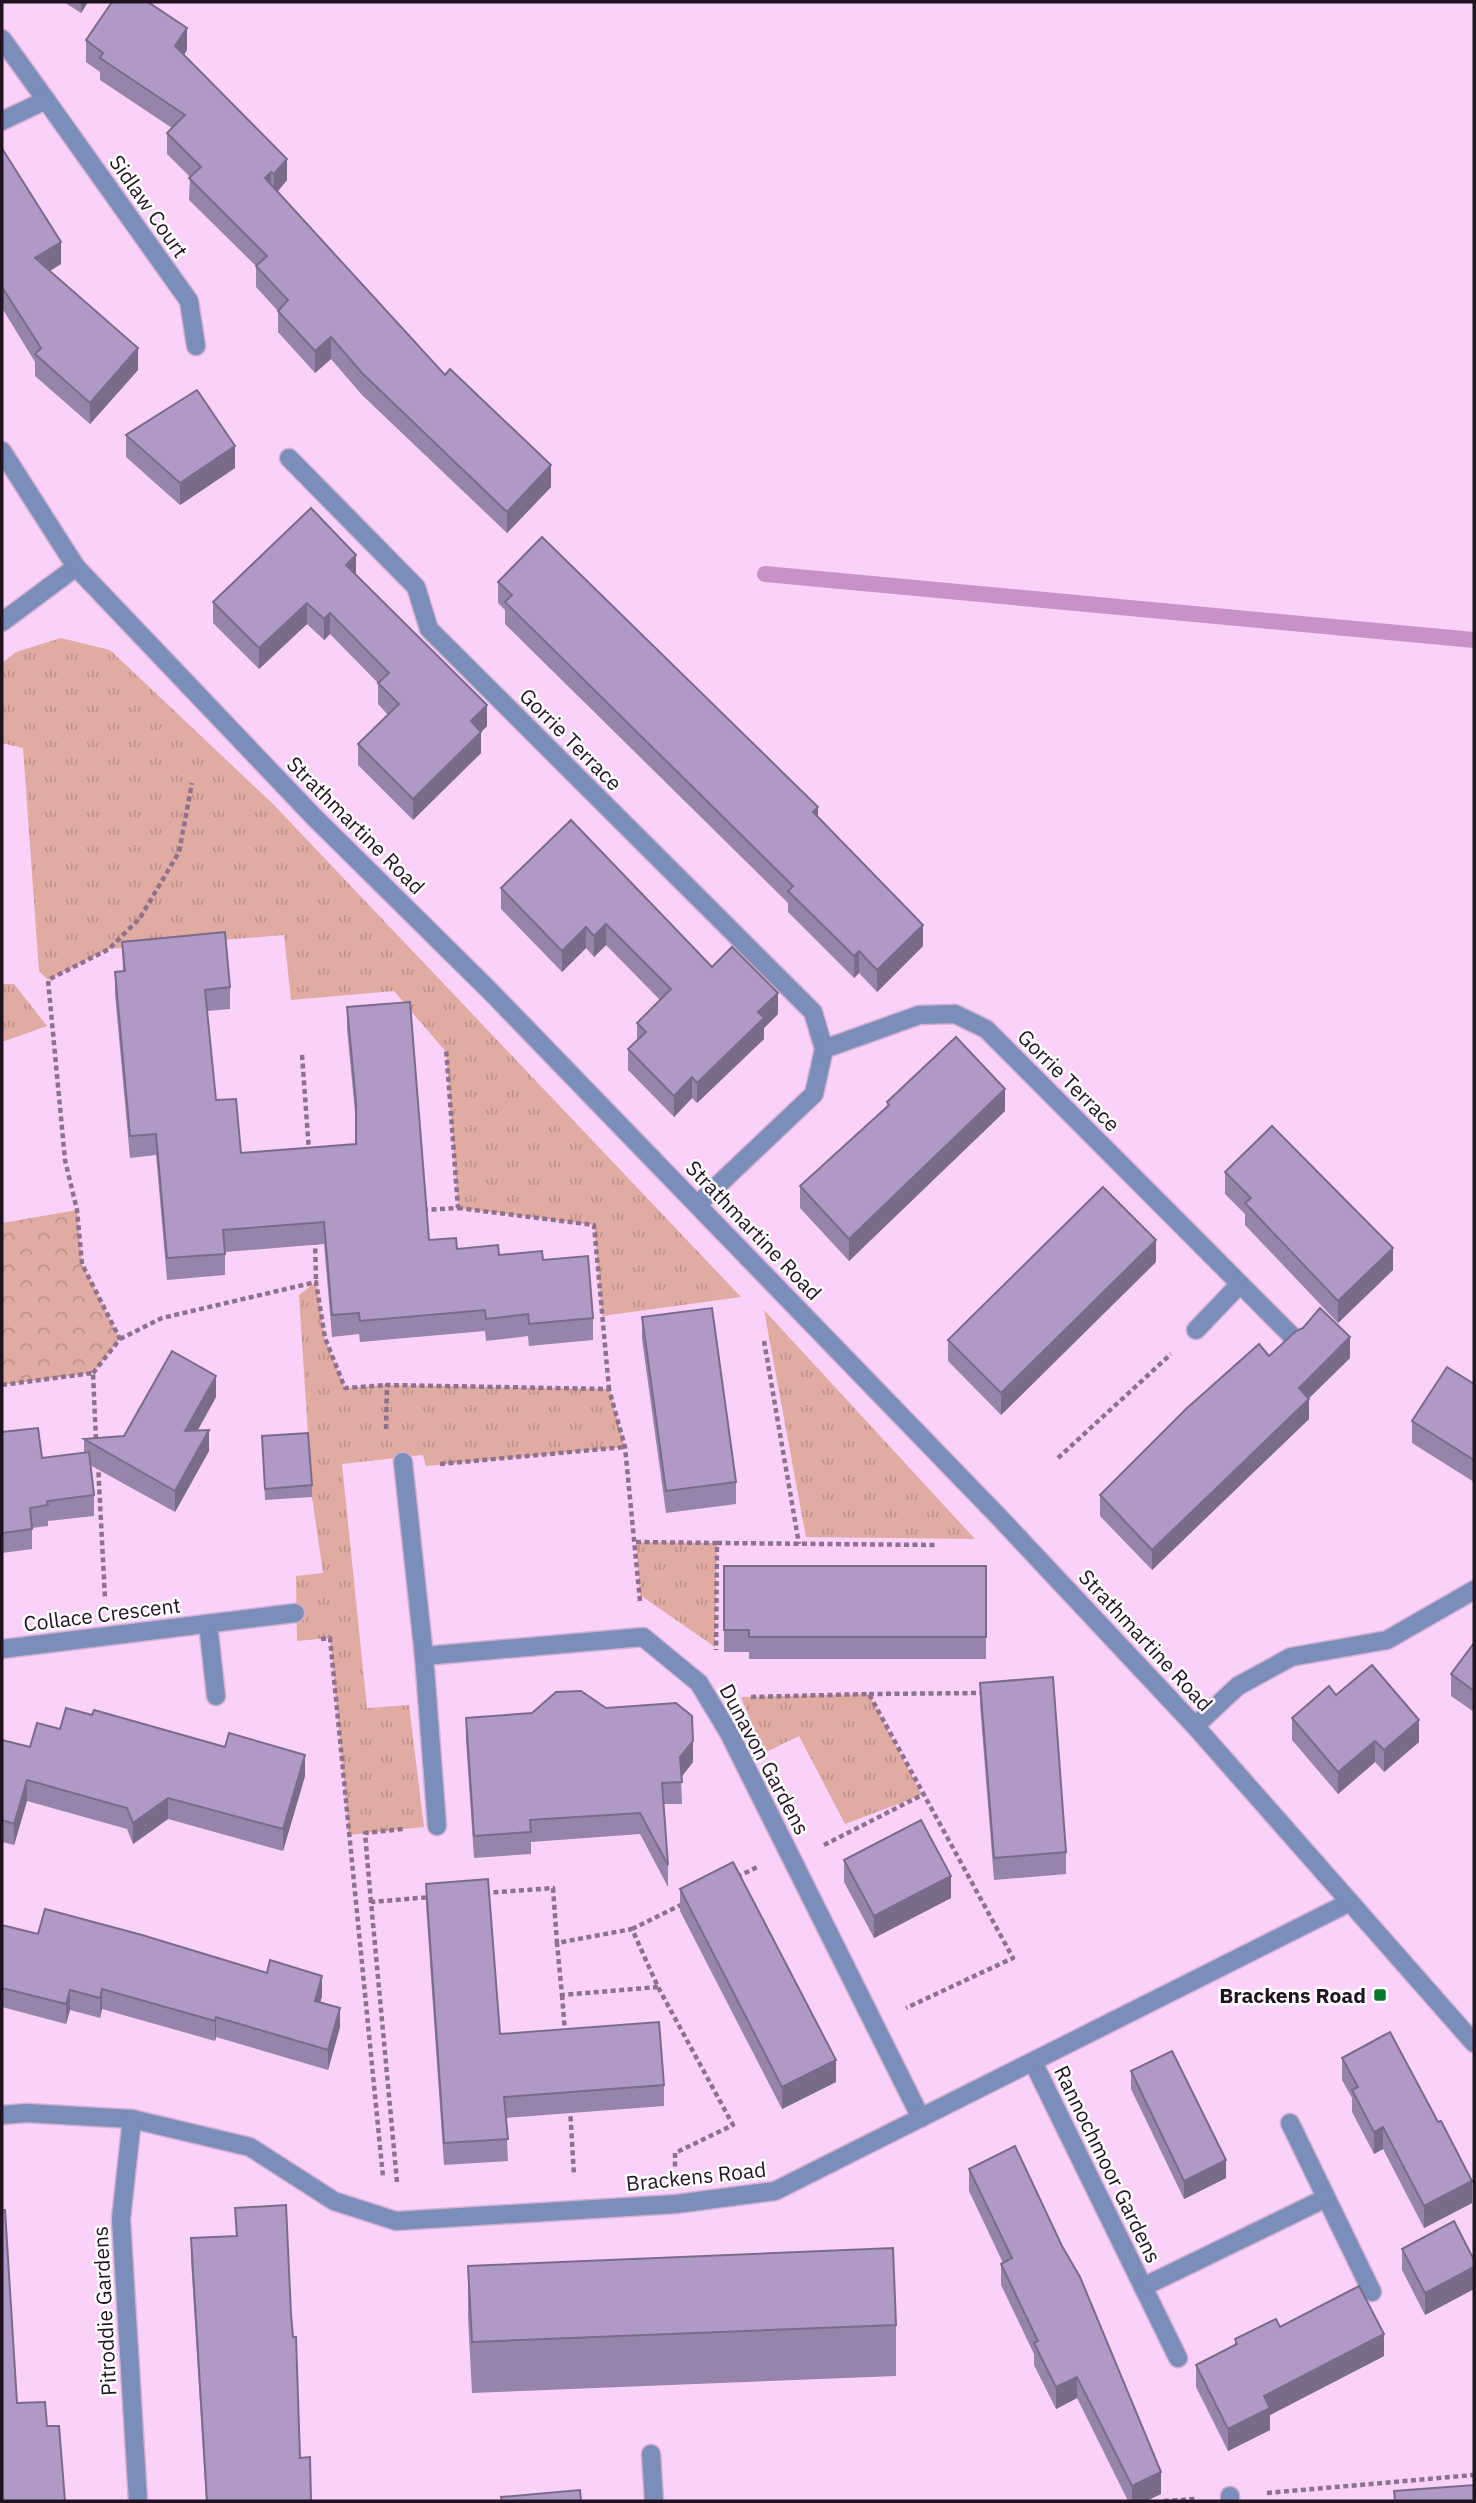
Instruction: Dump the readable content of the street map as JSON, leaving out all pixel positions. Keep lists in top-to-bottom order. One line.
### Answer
{"streets":{"street":["Sidlaw Court","Gorrie Terrace","Strathmartine Road","Collace Crescent","Dunavon Gardens","Rannochmoor Gardens","Brackens Road","Pitroddie Gardens"]},"crossings":[["Gorrie Terrace","Strathmartine Road"],["Strathmartine Road","Brackens Road"],["Dunavon Gardens","Brackens Road"],["Rannochmoor Gardens","Brackens Road"],["Brackens Road","Pitroddie Gardens"]],"places":{"transit":["Brackens Road"]}}
